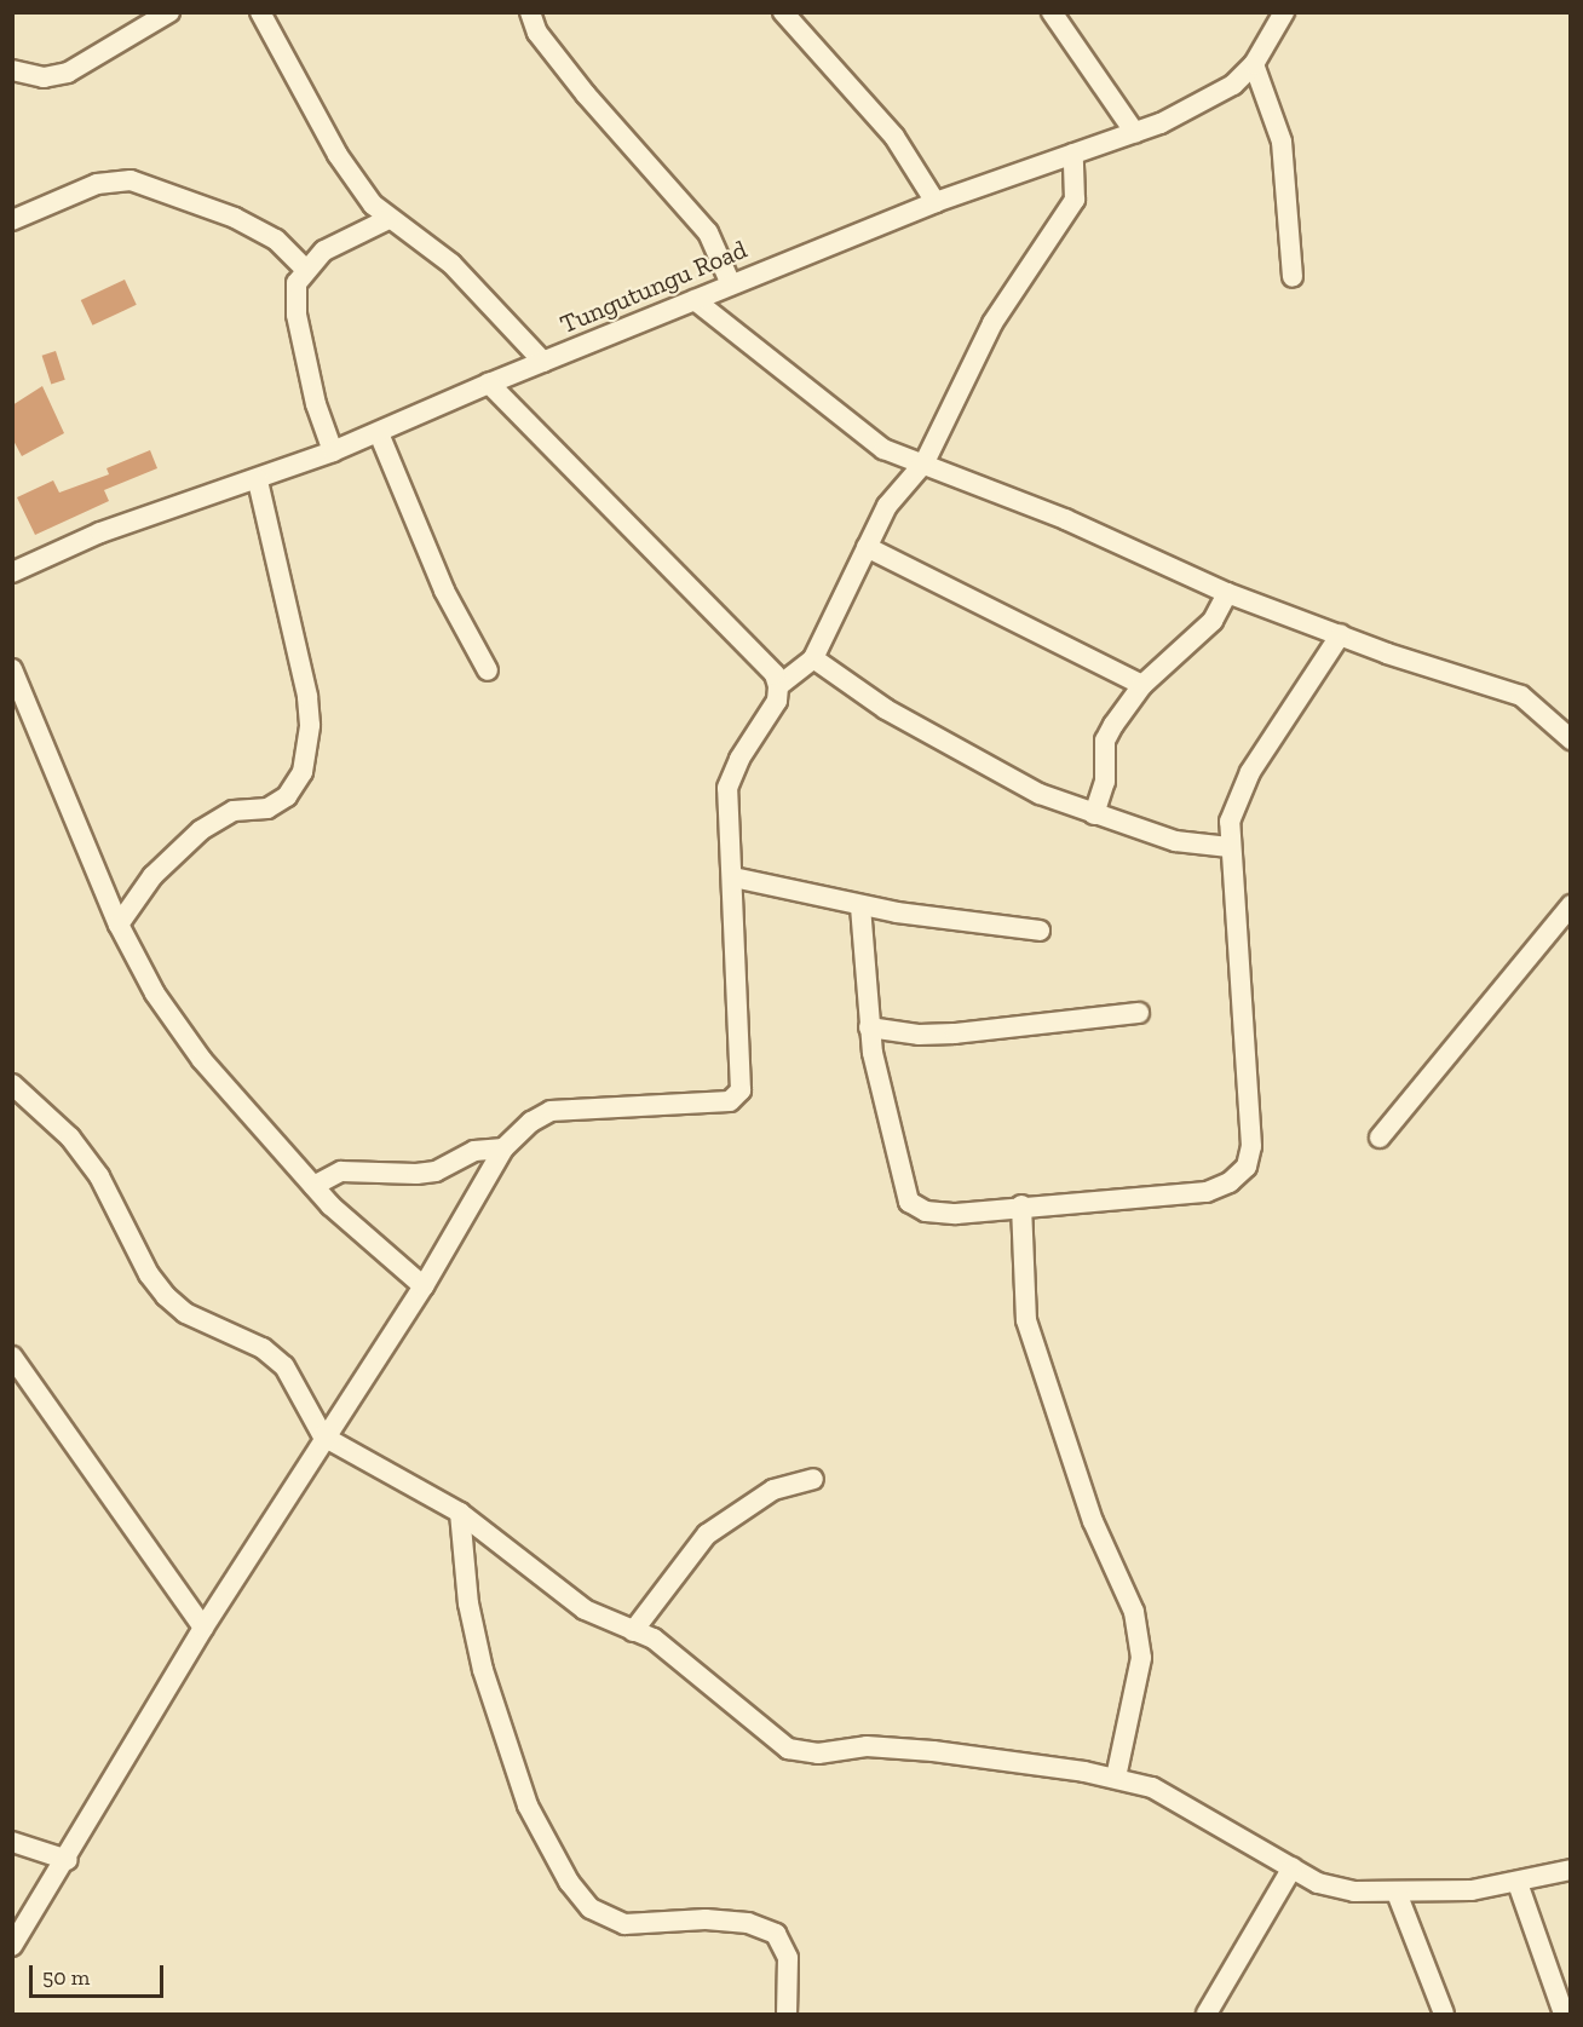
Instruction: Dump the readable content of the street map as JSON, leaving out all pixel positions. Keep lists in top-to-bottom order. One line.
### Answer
{"streets":{"street":["Tungutungu Road"]},"scale_bar":"50 m"}
